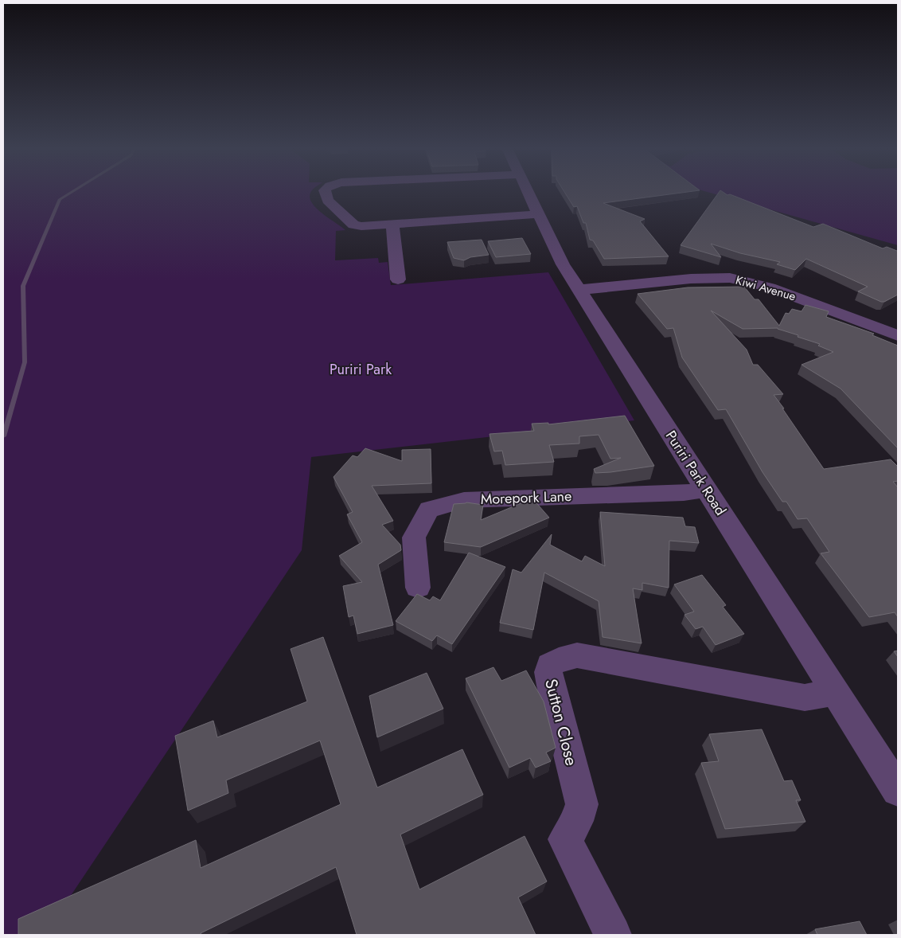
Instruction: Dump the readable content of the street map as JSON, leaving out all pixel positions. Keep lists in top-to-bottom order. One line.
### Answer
{"streets":{"street":["Kiwi Avenue","Puriri Park Road","Morepork Lane","Sutton Close"]},"crossings":[["Kiwi Avenue","Puriri Park Road"],["Puriri Park Road","Morepork Lane"],["Puriri Park Road","Sutton Close"]],"parks":["Puriri Park"]}
